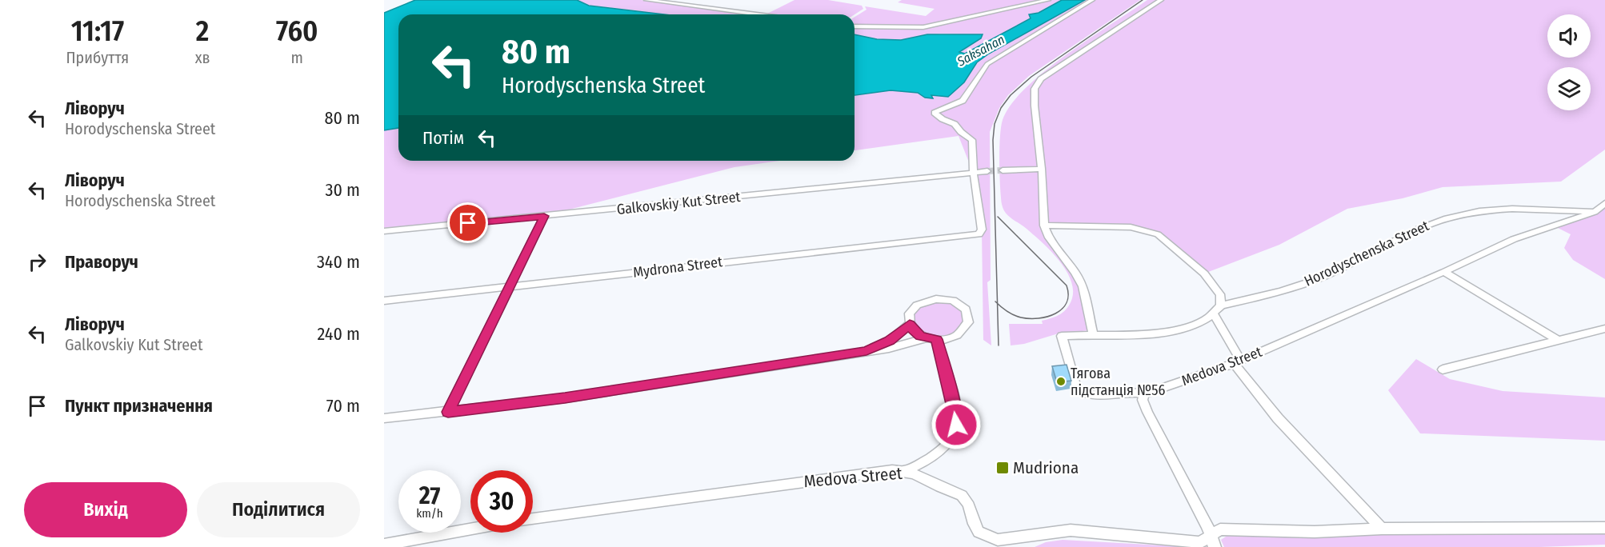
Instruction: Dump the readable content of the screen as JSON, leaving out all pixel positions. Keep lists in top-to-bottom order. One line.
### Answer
{"streets":{"street":["Galkovskiy Kut Street","Horodyschenska Street","Mydrona Street","Medova Street"]},"crossings":[["Galkovskiy Kut Street","Mydrona Street"],["Horodyschenska Street","Medova Street"]],"water":["Saksahan"],"places":{"other":["Тягова підстанція №56"],"transit":["Mudriona"]},"page":{"eta":["11:17","Прибуття","2","хв","760","m"],"turn":["80 m","Horodyschenska Street"],"list":[{"name":"Ліворуч","note":"Horodyschenska Street","value":"80 m"},{"name":"Ліворуч","note":"Horodyschenska Street","value":"30 m"},{"name":"Праворуч","value":"340 m"},{"name":"Ліворуч","note":"Galkovskiy Kut Street","value":"240 m"},{"name":"Пункт призначення","value":"70 m"}],"then":"Потім","speed":"27 km/h","limit":"30","buttons":["Вихід","Поділитися"]}}
